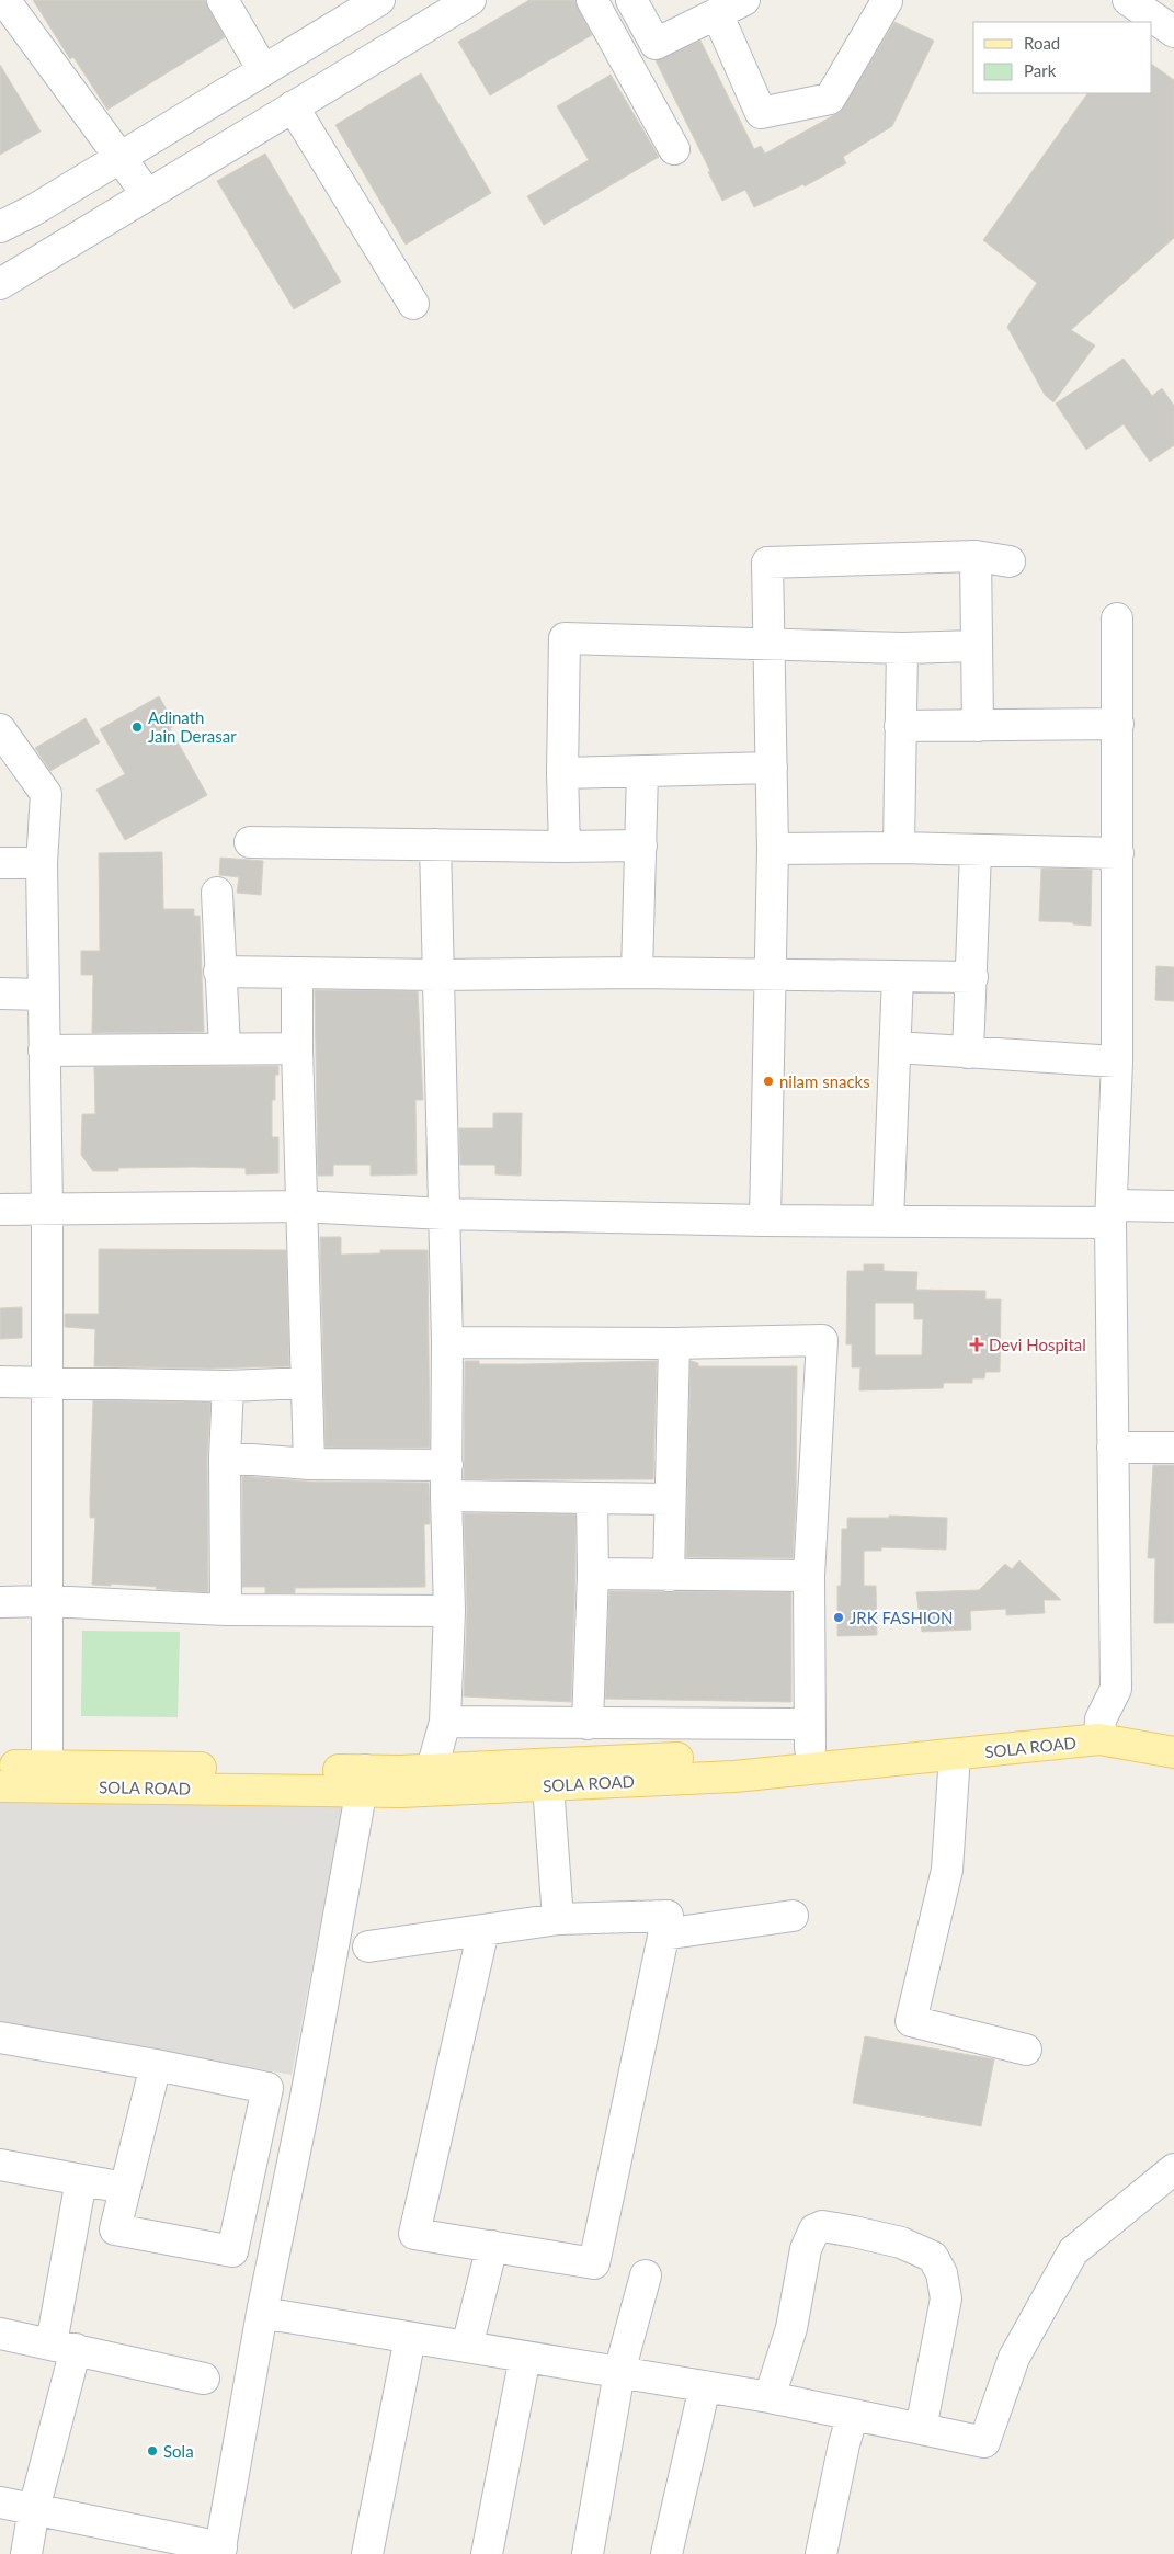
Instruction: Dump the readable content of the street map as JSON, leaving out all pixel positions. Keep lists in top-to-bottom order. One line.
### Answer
{"streets":{"main road":["SOLA ROAD"]},"places":{"other":["Adinath Jain Derasar","nilam snacks","JRK FASHION","Sola"],"health":["Devi Hospital"]},"legend":["Road","Park"]}
